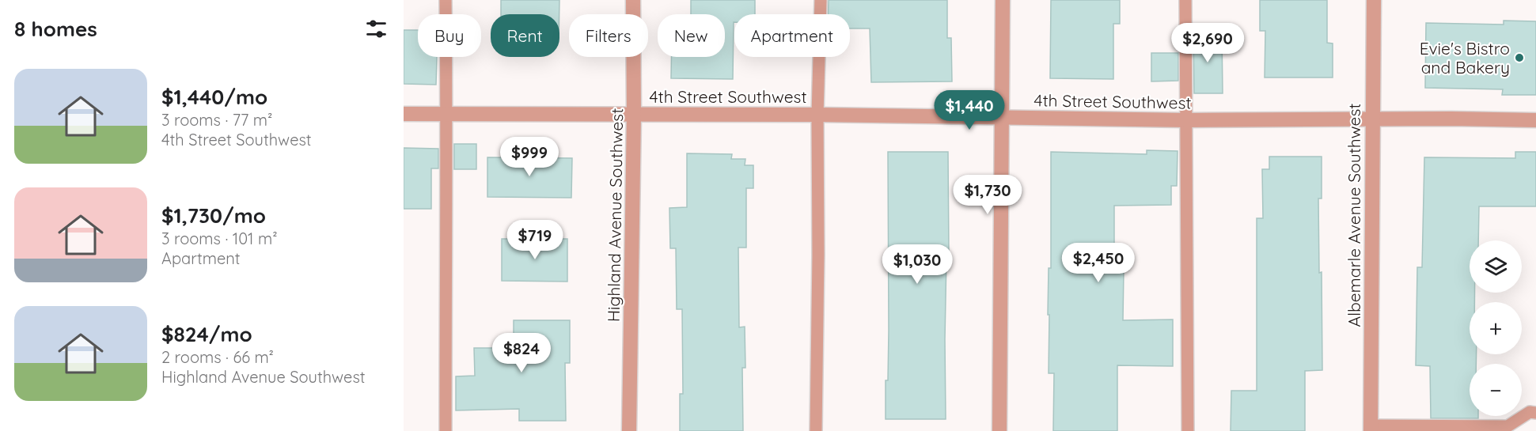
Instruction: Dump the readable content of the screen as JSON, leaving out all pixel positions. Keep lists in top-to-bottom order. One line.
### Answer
{"streets":{"street":["4th Street Southwest","Highland Avenue Southwest","Albemarle Avenue Southwest"]},"crossings":[["4th Street Southwest","Highland Avenue Southwest"],["4th Street Southwest","Albemarle Avenue Southwest"]],"places":["Evie's Bistro and Bakery"],"page":{"heading":"8 homes","chip":["Buy","Rent","Filters","New","Apartment"],"price":["$2,690","$1,440","$999","$1,730","$719","$2,450","$1,030","$824"],"list":[{"name":"$1,440/mo","note":"3 rooms · 77 m² · 4th Street Southwest"},{"name":"$1,730/mo","note":"3 rooms · 101 m² · Apartment"},{"name":"$824/mo","note":"2 rooms · 66 m² · Highland Avenue Southwest"}],"map_buttons":["+","−"]}}
